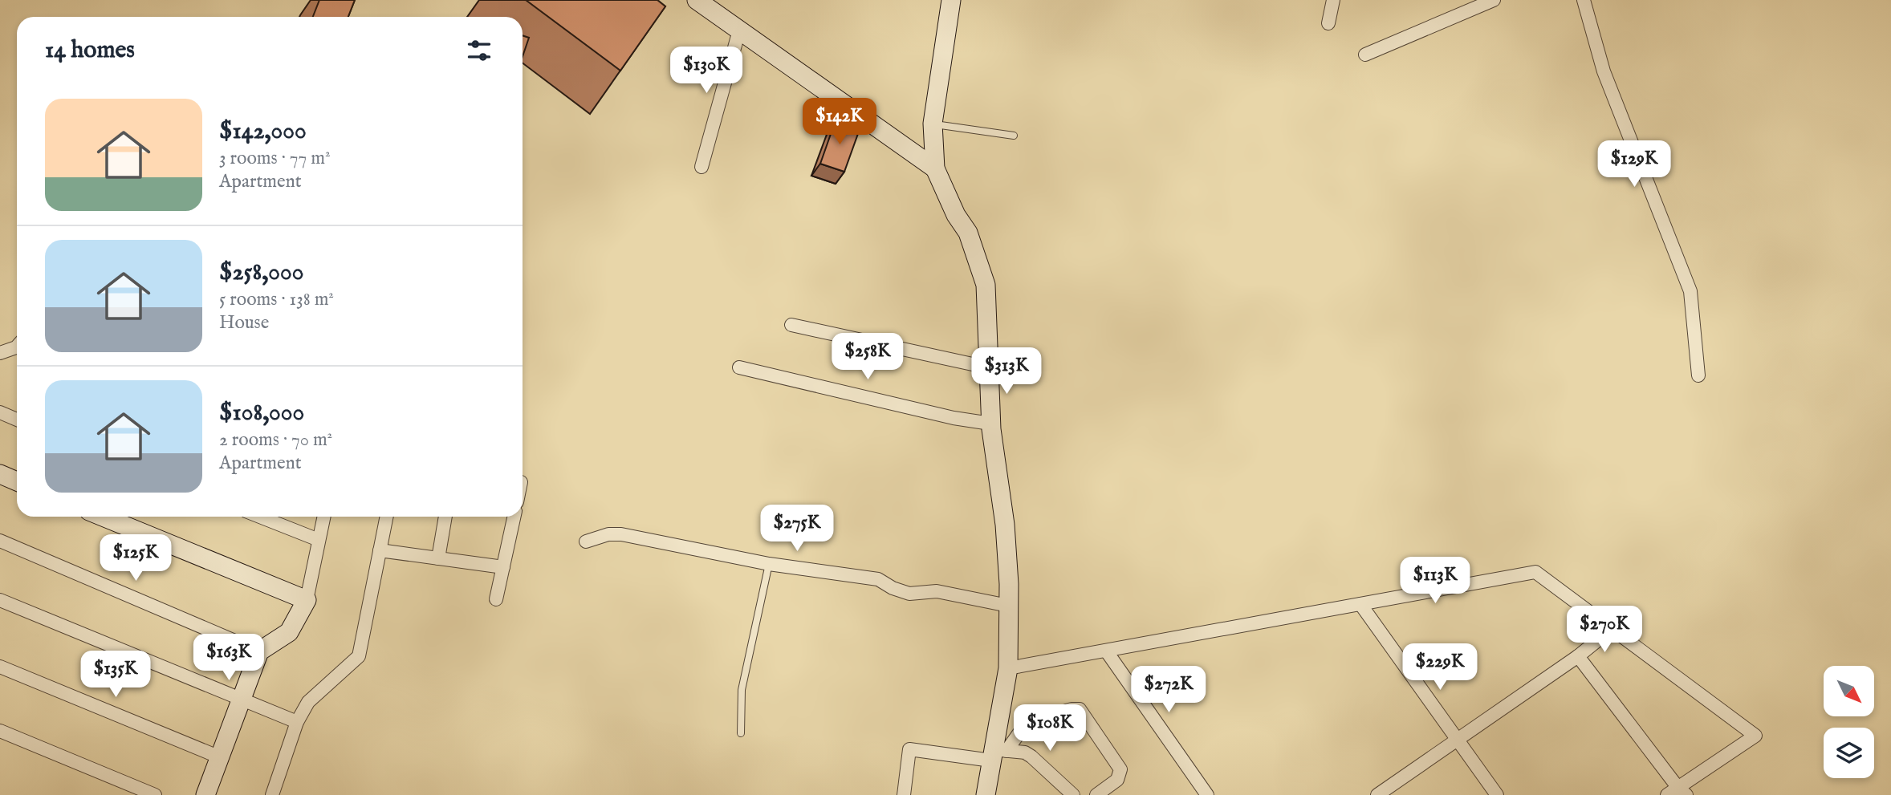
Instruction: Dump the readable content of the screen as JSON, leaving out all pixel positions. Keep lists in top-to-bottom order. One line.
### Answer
{"north":"bottom right","page":{"heading":"14 homes","price":["$130K","$142K","$129K","$258K","$313K","$275K","$125K","$113K","$270K","$163K","$229K","$135K","$272K","$108K"],"list":[{"name":"$142,000","note":"3 rooms · 77 m² · Apartment"},{"name":"$258,000","note":"5 rooms · 138 m² · House"},{"name":"$108,000","note":"2 rooms · 70 m² · Apartment"}]}}
